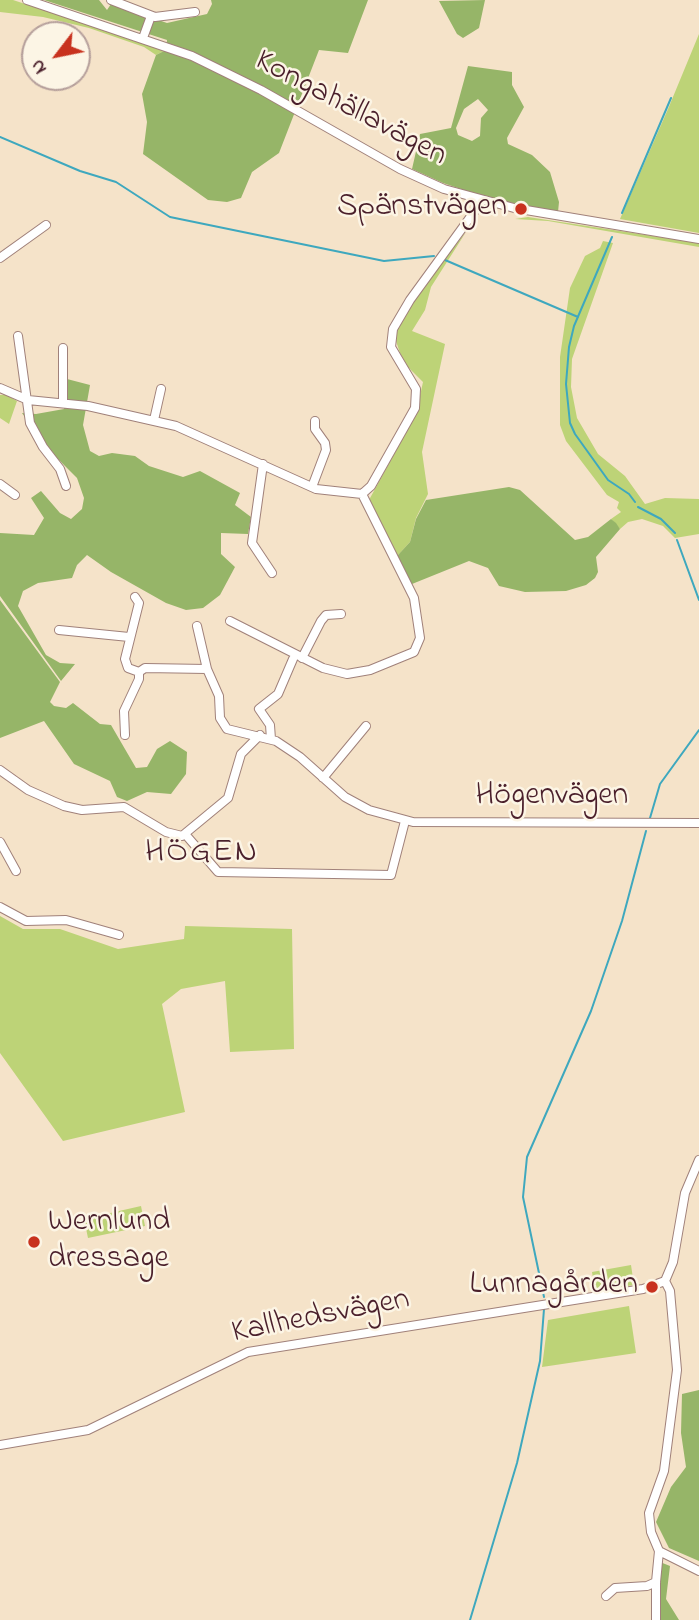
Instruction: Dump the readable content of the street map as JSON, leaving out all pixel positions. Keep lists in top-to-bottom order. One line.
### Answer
{"streets":{"street":["Kongahällavägen","Högenvägen","Kallhedsvägen"]},"districts":["HÖGEN"],"places":["Spänstvägen","Wernlund dressage","Lunnagården"],"north":"bottom left"}
